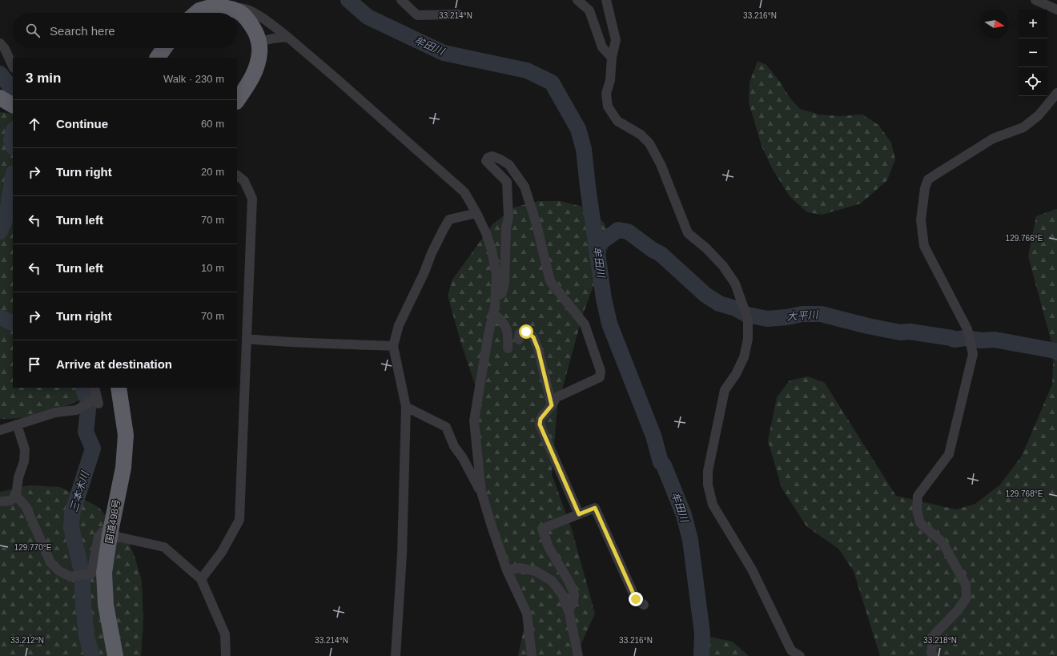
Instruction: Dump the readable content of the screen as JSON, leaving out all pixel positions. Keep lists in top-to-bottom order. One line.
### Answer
{"streets":{"highway":["国道498号"]},"water":["牟田川","大平川","三本木川"],"north":"right","page":{"map_buttons":["+","−"],"search":"Search here","heading":["3 min","Walk · 230 m"],"list":[["Continue","60 m"],["Turn right","20 m"],["Turn left","70 m"],["Turn left","10 m"],["Turn right","70 m"],"Arrive at destination"]},"coordinates":["33.214°N","33.216°N","129.766°E","129.768°E","129.770°E","33.212°N","33.218°N"]}
